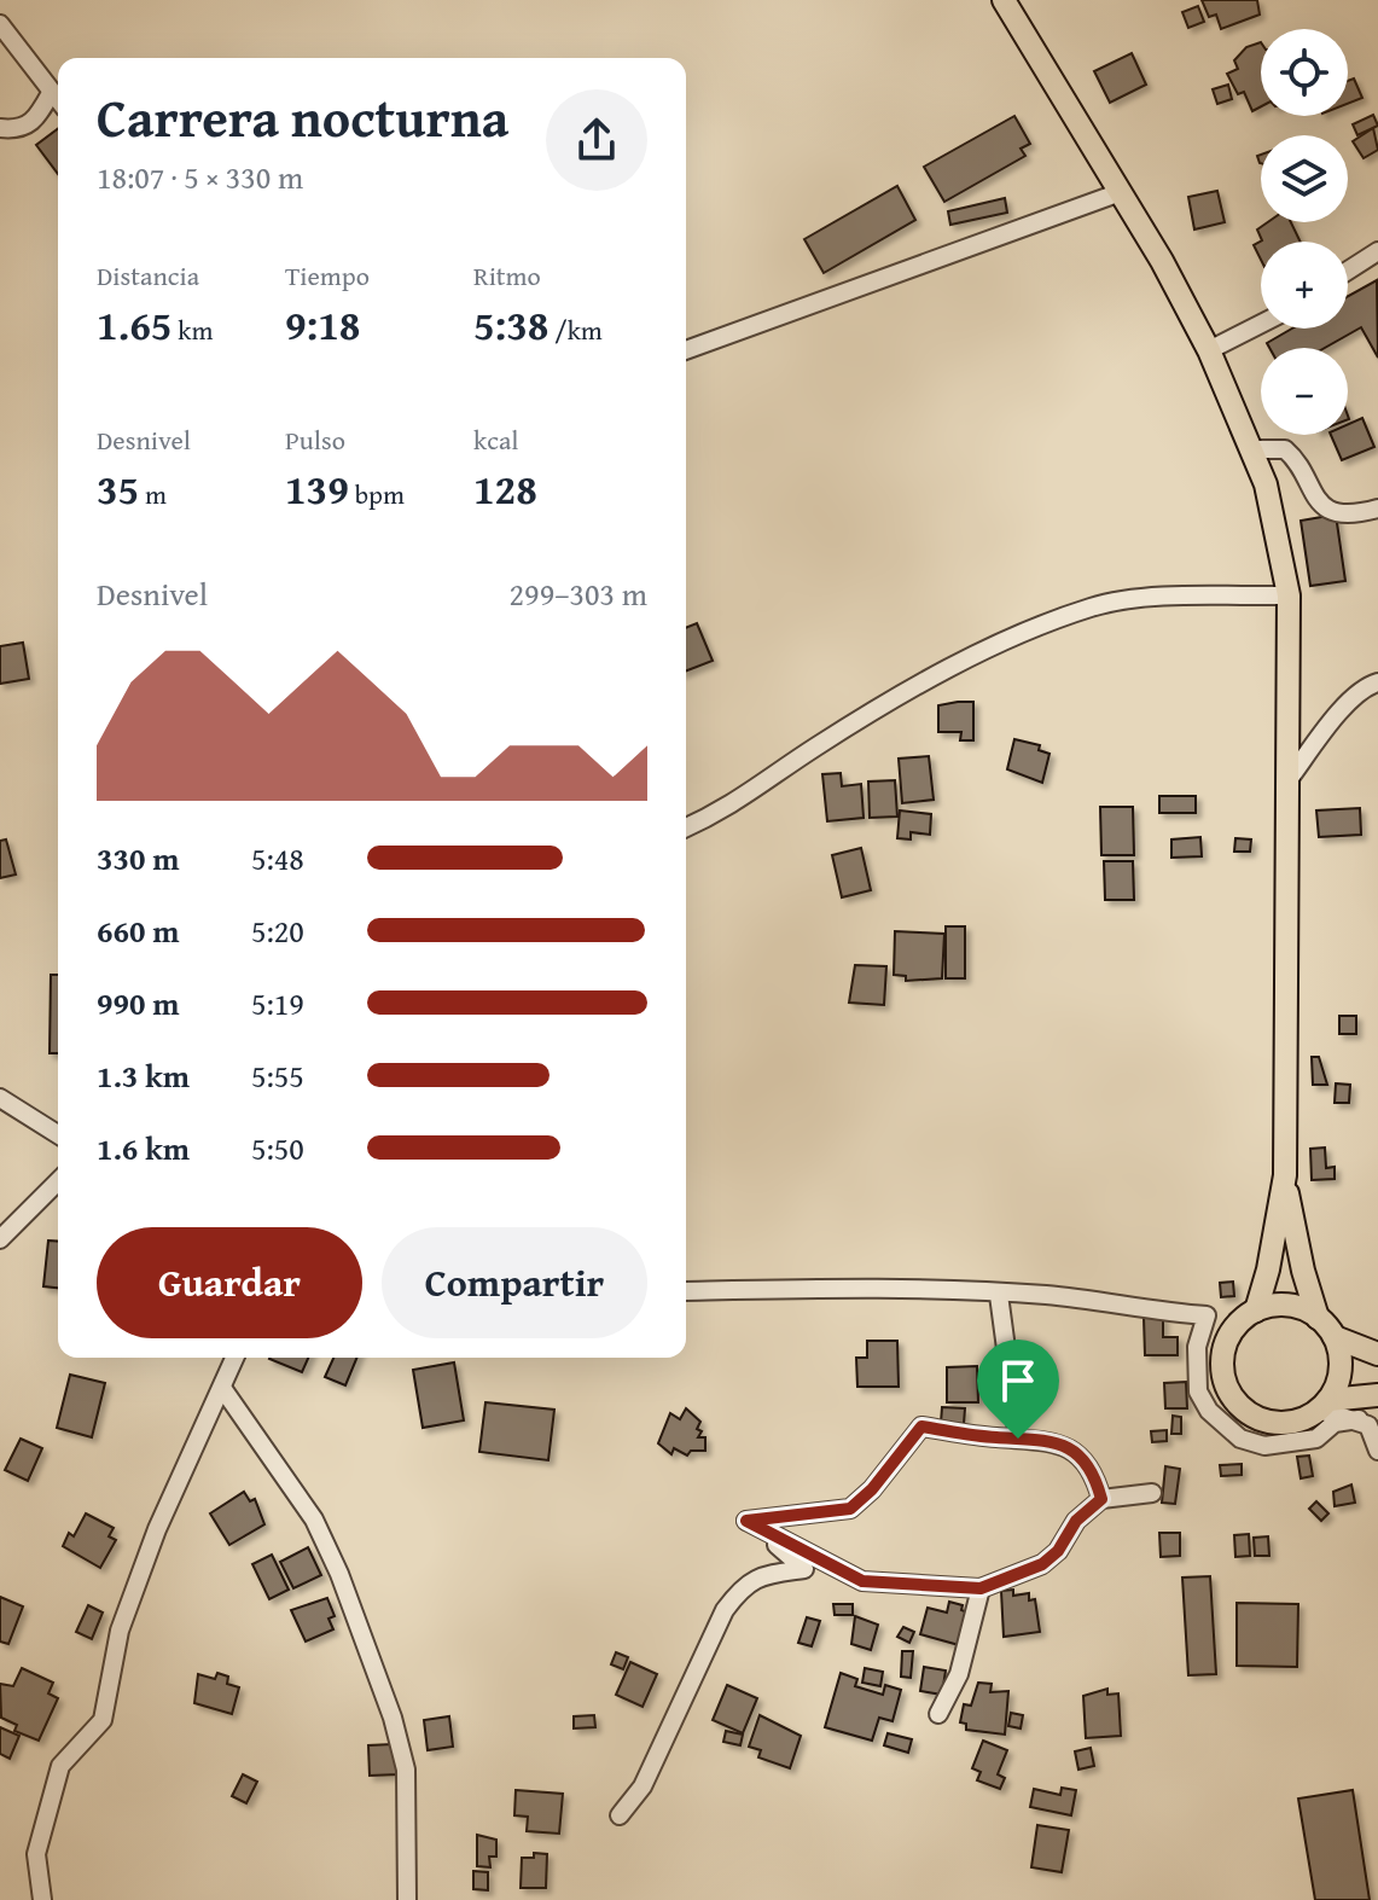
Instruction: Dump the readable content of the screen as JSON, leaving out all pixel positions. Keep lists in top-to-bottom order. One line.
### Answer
{"page":{"map_buttons":["+","−"],"heading":["Carrera nocturna","18:07 · 5 × 330 m"],"stats":[["Distancia","1.65 km"],["Tiempo","9:18"],["Ritmo","5:38 /km"],["Desnivel","35 m"],["Pulso","139 bpm"],["kcal","128"]],"chart":["Desnivel","299–303 m"],"list":[{"name":"330 m","note":"5:48"},{"name":"660 m","note":"5:20"},{"name":"990 m","note":"5:19"},{"name":"1.3 km","note":"5:55"},{"name":"1.6 km","note":"5:50"}],"buttons":["Guardar","Compartir"]}}
